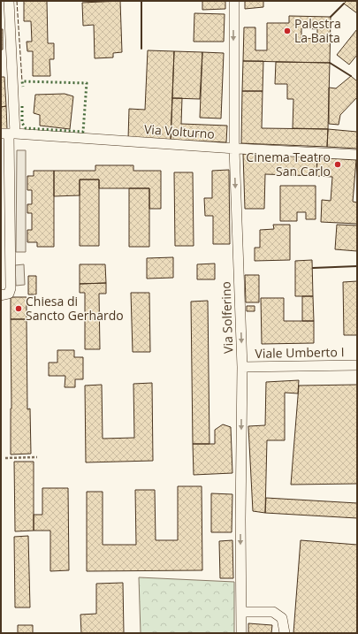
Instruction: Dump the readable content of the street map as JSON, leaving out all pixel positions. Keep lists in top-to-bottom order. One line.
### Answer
{"streets":{"street":["Via Volturno","Via Solferino","Viale Umberto I"]},"crossings":[["Via Volturno","Via Solferino"],["Via Solferino","Viale Umberto I"]],"one_way":["Via Solferino"],"places":["Palestra La Baita","Cinema Teatro San Carlo","Chiesa di Sancto Gerhardo"]}
